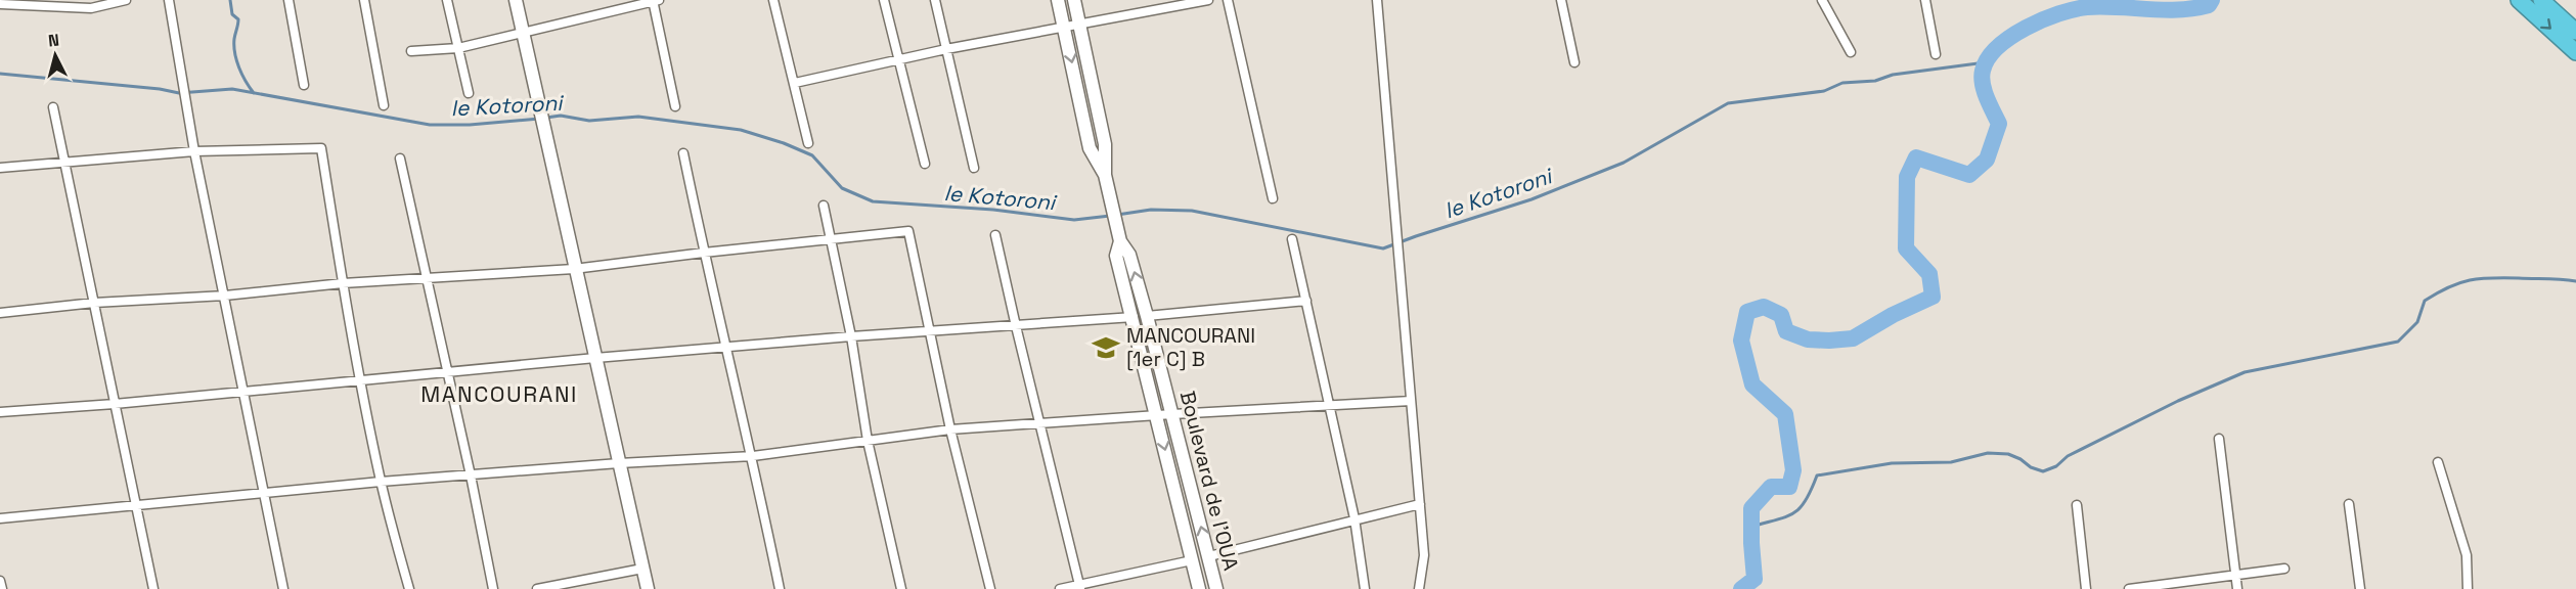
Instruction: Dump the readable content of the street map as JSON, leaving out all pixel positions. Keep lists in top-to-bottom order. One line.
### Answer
{"streets":{"main road":["Boulevard de l'OUA"]},"districts":["MANCOURANI"],"water":["le Kotoroni"],"places":{"school or university":["MANCOURANI [1er C] B"]},"north":"top"}
